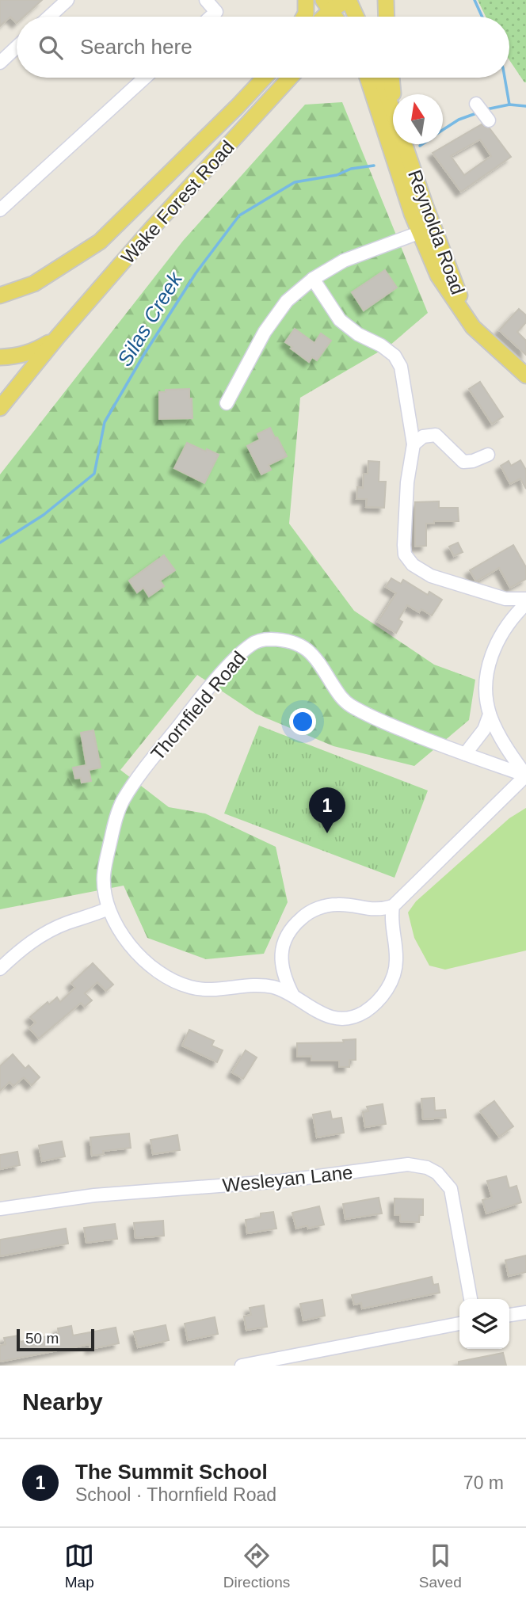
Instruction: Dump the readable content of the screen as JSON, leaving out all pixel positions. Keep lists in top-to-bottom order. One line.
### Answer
{"streets":{"main road":["Wake Forest Road","Reynolda Road"],"street":["Thornfield Road","Wesleyan Lane"]},"water":["Silas Creek"],"scale_bar":"50 m","north":"top","page":{"search":"Search here","pins":"1","scale":"50 m","heading":"Nearby","list":[{"mark":"1","name":"The Summit School","note":"School · Thornfield Road","value":"70 m"}],"nav":["Map","Directions","Saved"]}}
